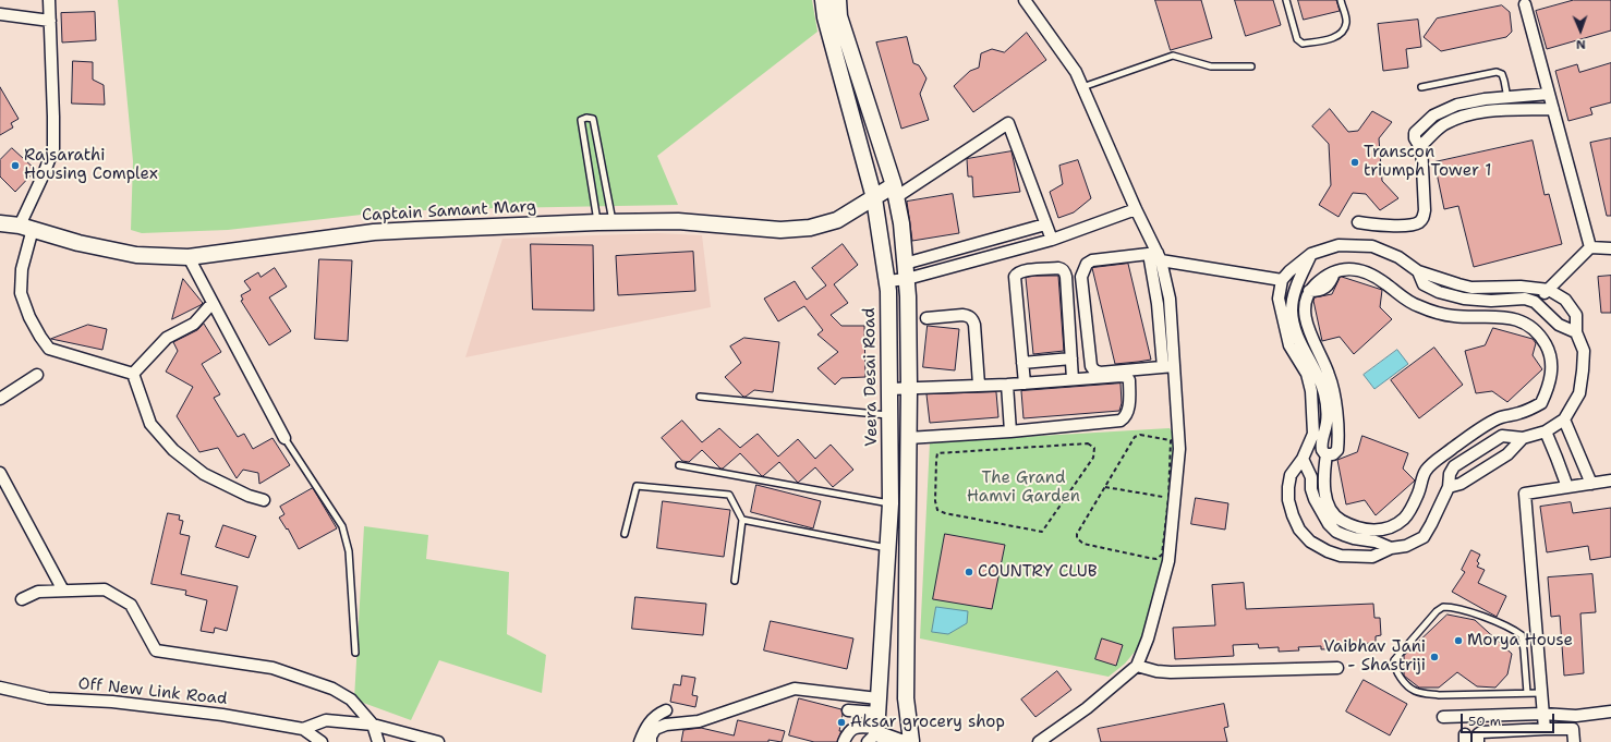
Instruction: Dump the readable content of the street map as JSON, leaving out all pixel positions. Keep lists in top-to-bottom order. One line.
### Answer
{"streets":{"street":["Captain Samant Marg","Veera Desai Road","Off New Link Road"]},"crossings":[["Captain Samant Marg","Veera Desai Road"]],"parks":["The Grand Hamvi Garden"],"places":["Transcon triumph Tower 1","Rajsarathi Housing Complex","COUNTRY CLUB","Morya House","Vaibhav Jani - Shastriji","Aksar grocery shop"],"scale_bar":"50 m","north":"bottom"}
